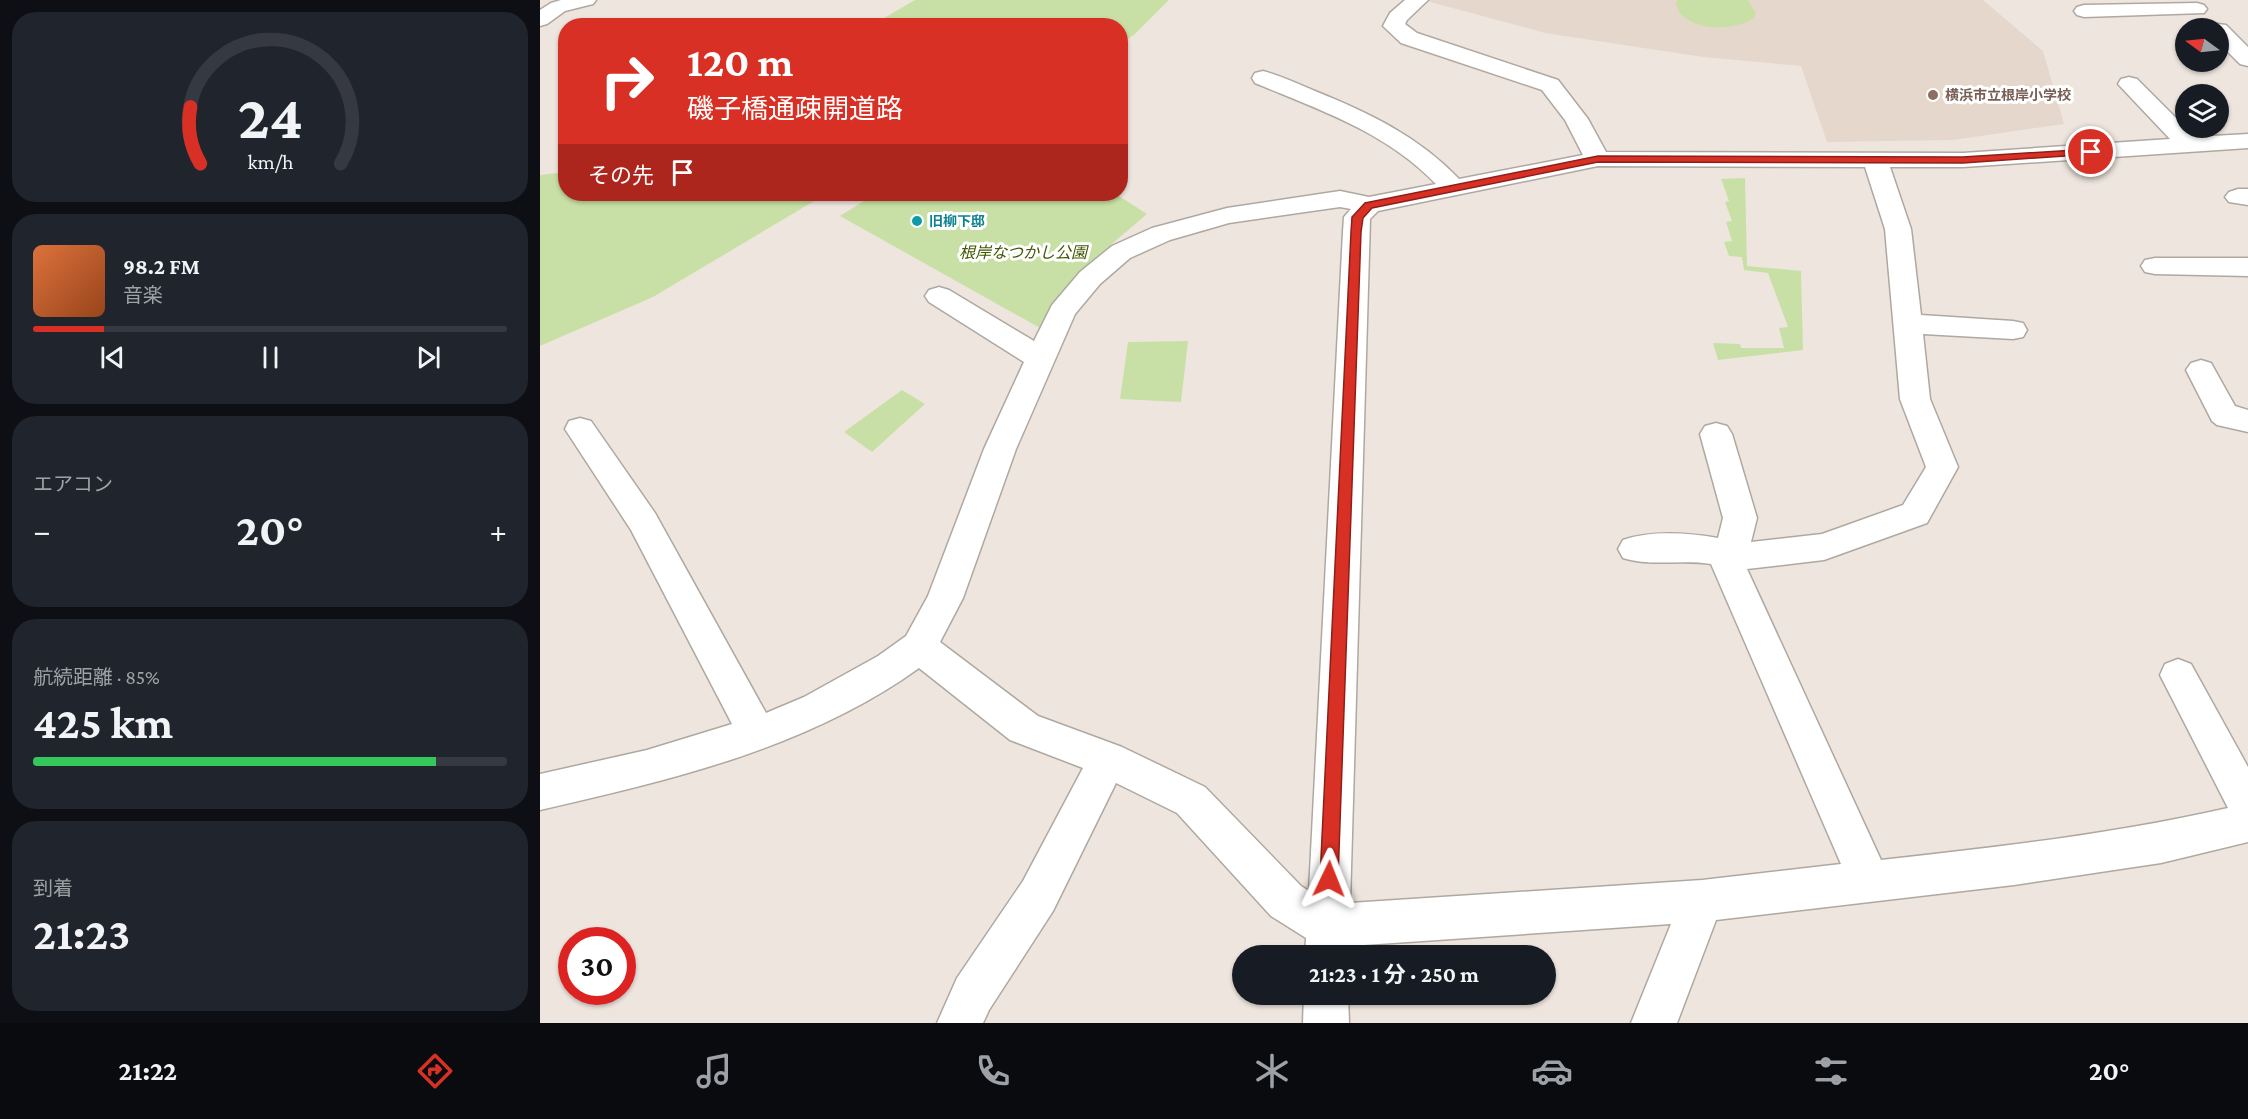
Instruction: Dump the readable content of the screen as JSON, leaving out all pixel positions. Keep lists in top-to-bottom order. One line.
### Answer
{"parks":["根岸なつかし公園"],"places":["横浜市立根岸小学校","旧柳下邸"],"north":"left","page":{"turn":["120 m","磯子橋通疎開道路"],"then":"その先","song":["98.2 FM","音楽"],"tile":["エアコン",["航続距離 · 85%","425 km"],["到着","21:23"]],"heat":["−","20°","+"],"limit":"30","trip":"21:23 · 1 分 · 250 m","tabs":["21:22","20°"],"gauge":["24","km/h"]}}
